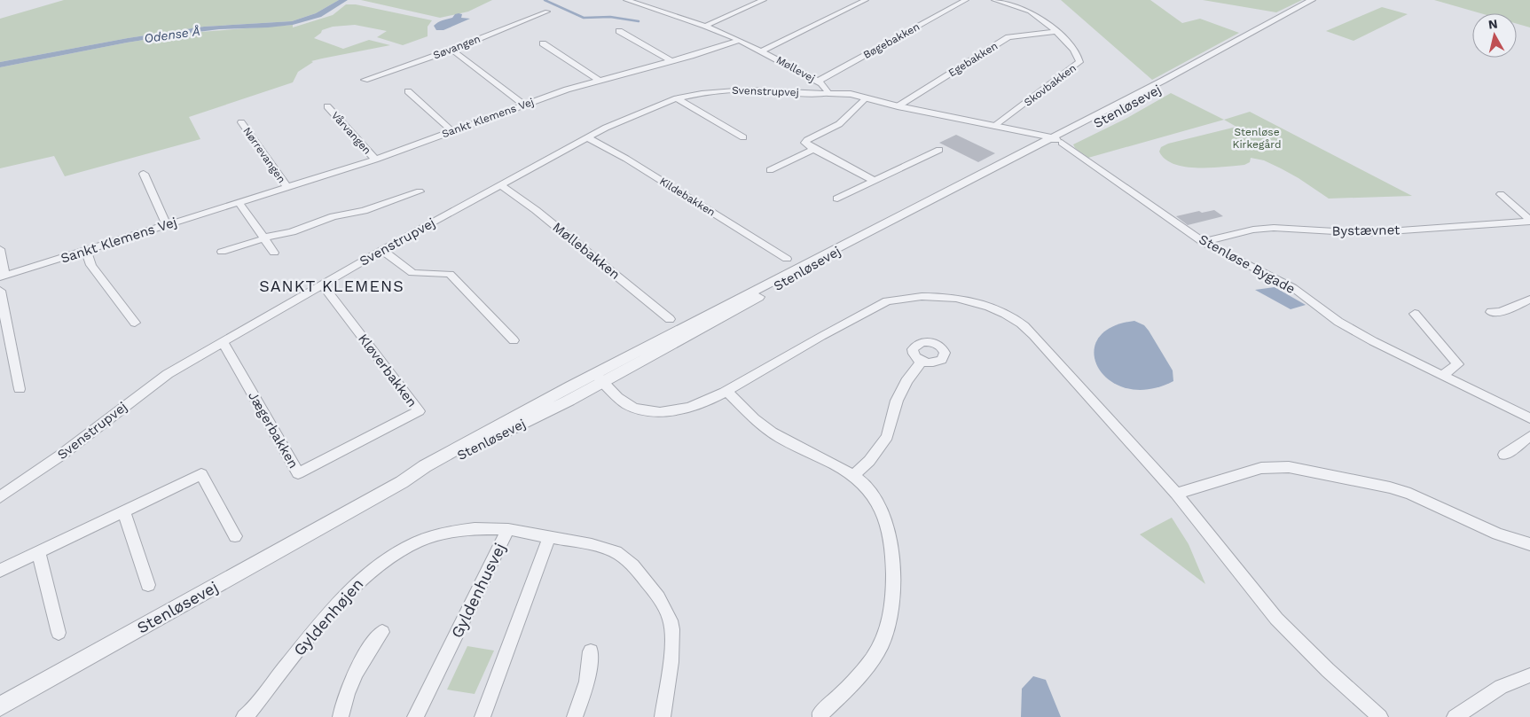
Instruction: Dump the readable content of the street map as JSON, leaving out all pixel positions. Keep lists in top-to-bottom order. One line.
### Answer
{"streets":{"street":["Bøgebakken","Søvangen","Egebakken","Møllevej","Skovbakken","Svenstrupvej","Stenløsevej","Sankt Klemens Vej","Vårvangen","Nørrevangen","Kildebakken","Bystævnet","Møllebakken","Stenløse Bygade","Kløverbakken","Jægerbakken","Gyldenhusvej","Gyldenhøjen"]},"crossings":[["Bøgebakken","Møllevej"],["Egebakken","Møllevej"],["Egebakken","Skovbakken"],["Møllevej","Skovbakken"],["Møllevej","Svenstrupvej"],["Møllevej","Stenløsevej"],["Møllevej","Sankt Klemens Vej"],["Møllevej","Stenløse Bygade"],["Svenstrupvej","Kildebakken"],["Svenstrupvej","Møllebakken"],["Svenstrupvej","Kløverbakken"],["Svenstrupvej","Jægerbakken"],["Stenløsevej","Stenløse Bygade"],["Sankt Klemens Vej","Vårvangen"],["Sankt Klemens Vej","Nørrevangen"],["Bystævnet","Stenløse Bygade"],["Kløverbakken","Jægerbakken"],["Gyldenhusvej","Gyldenhøjen"]],"districts":["SANKT KLEMENS"],"water":["Odense Å"],"parks":["Stenløse Kirkegård"],"north":"top"}
